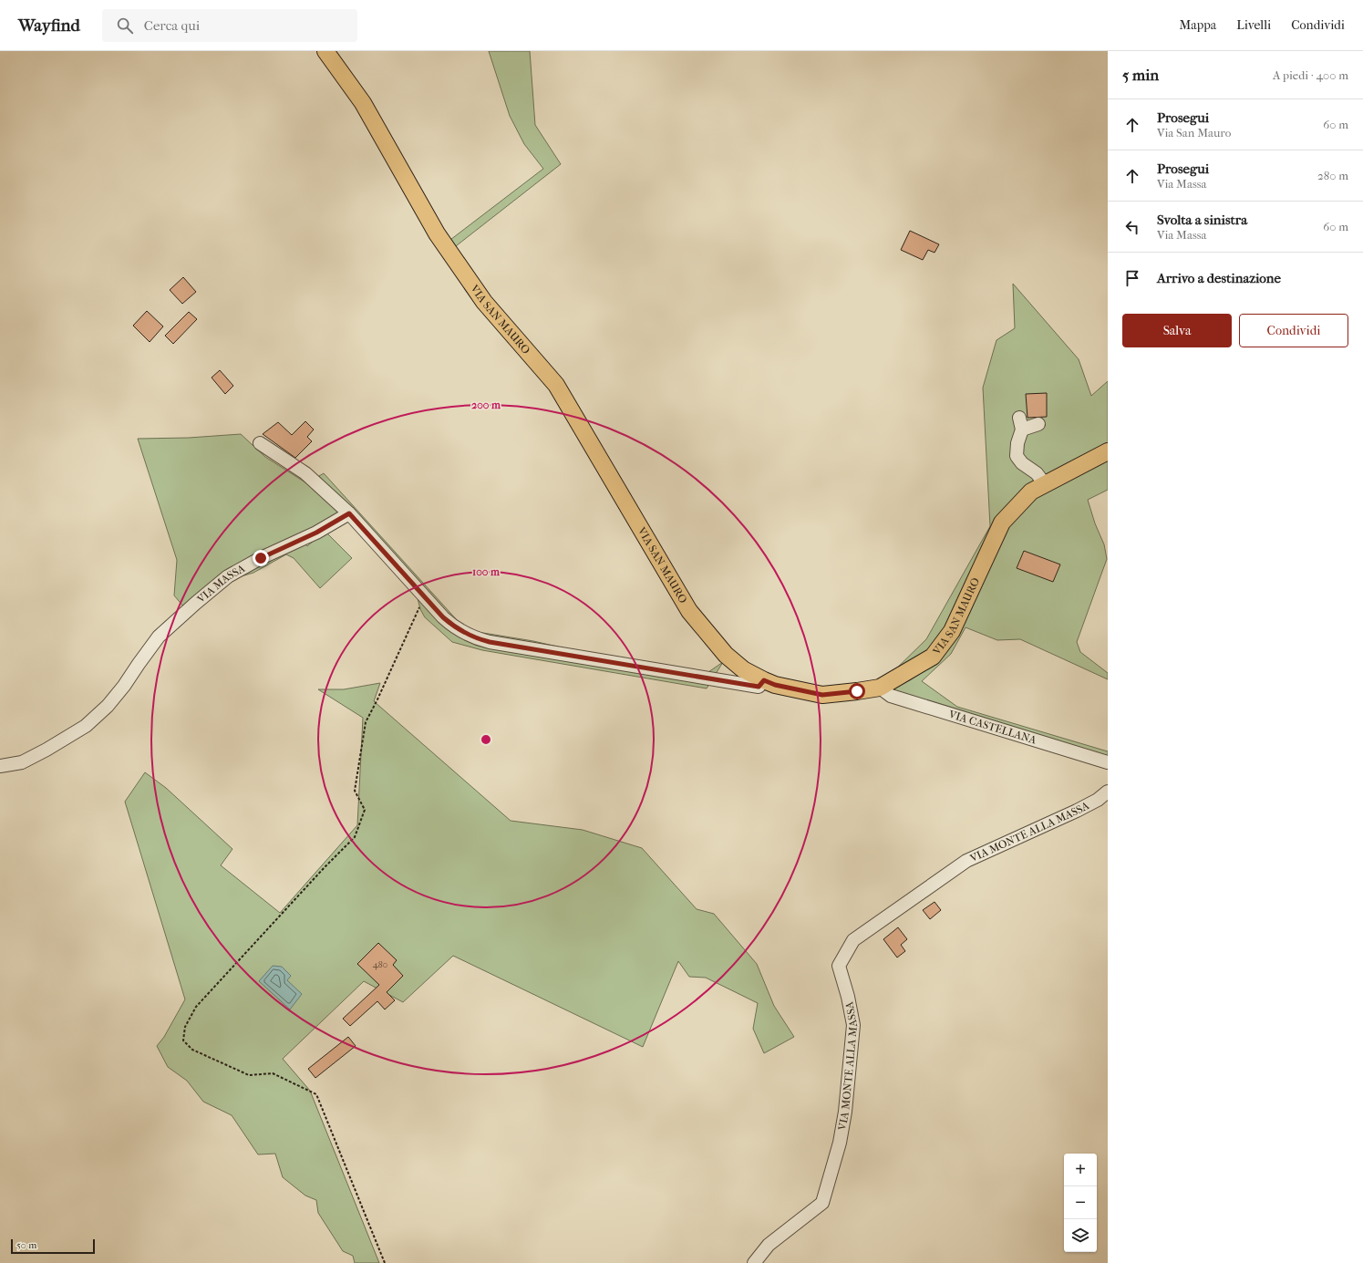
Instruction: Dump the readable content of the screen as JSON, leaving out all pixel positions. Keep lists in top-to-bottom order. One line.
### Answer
{"streets":{"main road":["VIA SAN MAURO"],"street":["VIA MASSA","VIA CASTELLANA","VIA MONTE ALLA MASSA"]},"crossings":[["VIA SAN MAURO","VIA CASTELLANA"]],"house_numbers":["480"],"scale_bar":"50 m","page":{"header":"Wayfind","search":"Cerca qui","nav":["Mappa","Livelli","Condividi"],"heading":["5 min","A piedi · 400 m"],"list":[["Prosegui","Via San Mauro","60 m"],["Prosegui","Via Massa","280 m"],["Svolta a sinistra","Via Massa","60 m"],"Arrivo a destinazione"],"buttons":["Salva","Condividi"],"map_buttons":["+","−"],"scale":"50 m"},"rings":["200 m","100 m"]}
